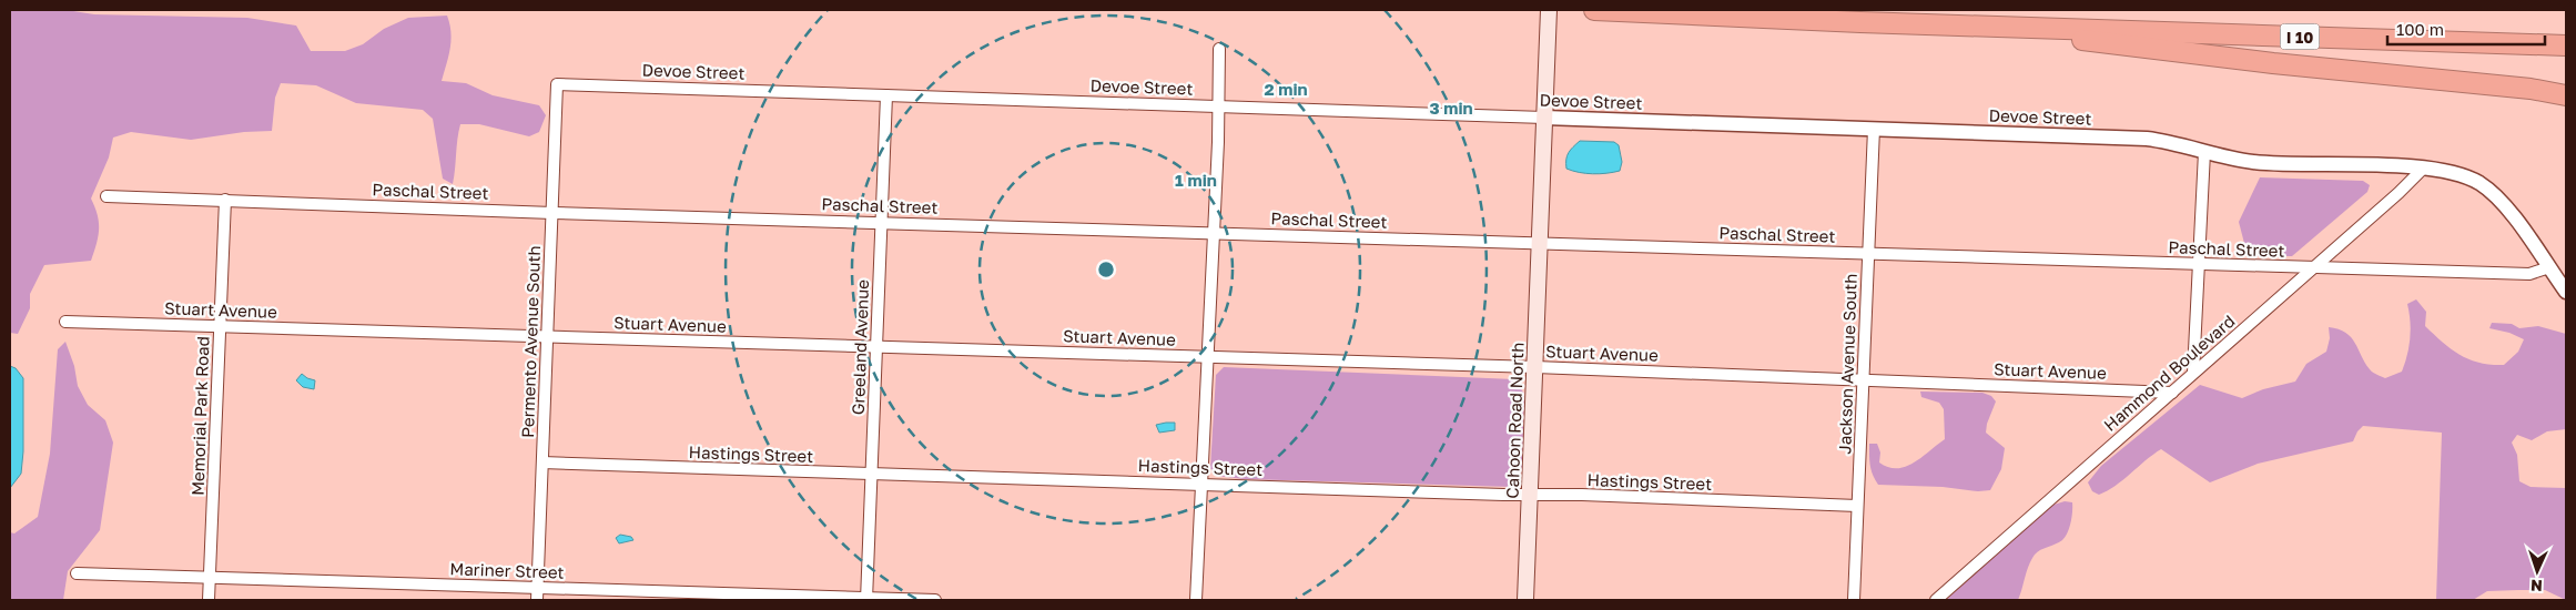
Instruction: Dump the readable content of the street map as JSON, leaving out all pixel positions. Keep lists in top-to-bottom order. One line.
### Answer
{"streets":{"highway":["I 10"],"main road":["Cahoon Road North"],"street":["Devoe Street","Paschal Street","Stuart Avenue","Permento Avenue South","Greeland Avenue","Jackson Avenue South","Hammond Boulevard","Memorial Park Road","Hastings Street","Mariner Street"]},"crossings":[["Devoe Street","Paschal Street"],["Devoe Street","Permento Avenue South"],["Devoe Street","Greeland Avenue"],["Devoe Street","Jackson Avenue South"],["Devoe Street","Hammond Boulevard"],["Devoe Street","Cahoon Road North"],["Paschal Street","Permento Avenue South"],["Paschal Street","Greeland Avenue"],["Paschal Street","Jackson Avenue South"],["Paschal Street","Hammond Boulevard"],["Paschal Street","Memorial Park Road"],["Paschal Street","Cahoon Road North"],["Stuart Avenue","Permento Avenue South"],["Stuart Avenue","Greeland Avenue"],["Stuart Avenue","Jackson Avenue South"],["Stuart Avenue","Hammond Boulevard"],["Stuart Avenue","Memorial Park Road"],["Stuart Avenue","Cahoon Road North"],["Permento Avenue South","Hastings Street"],["Permento Avenue South","Mariner Street"],["Greeland Avenue","Hastings Street"],["Greeland Avenue","Mariner Street"],["Jackson Avenue South","Hastings Street"],["Memorial Park Road","Mariner Street"],["Cahoon Road North","Hastings Street"]],"scale_bar":"100 m","north":"bottom","rings":["2 min","3 min","1 min"]}
